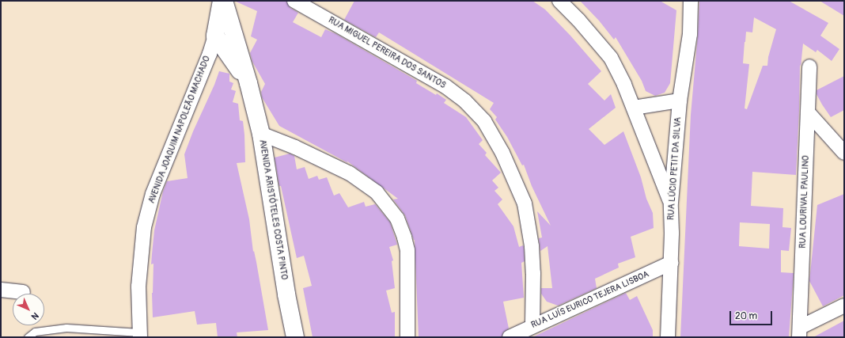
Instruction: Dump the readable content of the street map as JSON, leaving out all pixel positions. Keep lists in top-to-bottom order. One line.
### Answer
{"streets":{"main road":["AVENIDA ARISTÓTELES COSTA PINTO"],"street":["RUA MIGUEL PEREIRA DOS SANTOS","AVENIDA JOAQUIM NAPOLEÃO MACHADO","RUA LÚCIO PETIT DA SILVA","RUA LOURIVAL PAULINO","RUA LUÍS EURICO TEJERA LISBOA"]},"crossings":[["RUA MIGUEL PEREIRA DOS SANTOS","RUA LUÍS EURICO TEJERA LISBOA"],["AVENIDA JOAQUIM NAPOLEÃO MACHADO","AVENIDA ARISTÓTELES COSTA PINTO"],["RUA LÚCIO PETIT DA SILVA","RUA LUÍS EURICO TEJERA LISBOA"]],"scale_bar":"20 m","north":"bottom right"}
